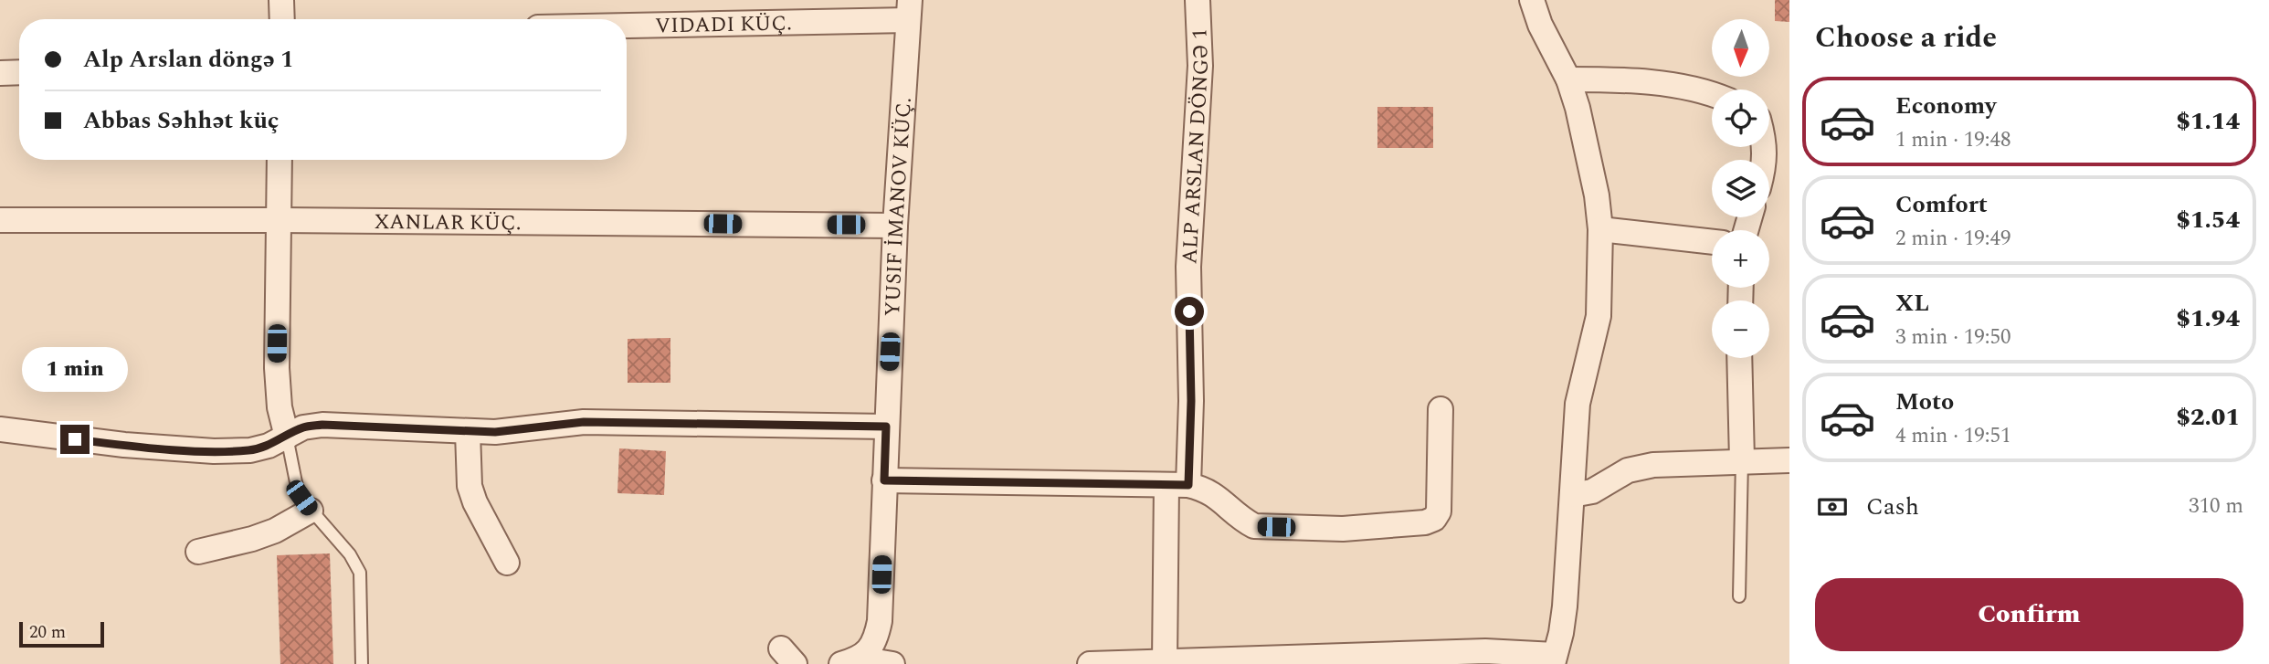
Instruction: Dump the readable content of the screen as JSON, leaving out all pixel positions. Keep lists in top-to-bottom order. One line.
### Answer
{"streets":{"street":["VIDADI KÜÇ.","ALP ARSLAN DÖNGƏ 1","YUSIF İMANOV KÜÇ.","XANLAR KÜÇ."]},"crossings":[["VIDADI KÜÇ.","YUSIF İMANOV KÜÇ."],["YUSIF İMANOV KÜÇ.","XANLAR KÜÇ."]],"scale_bar":"20 m","north":"bottom","page":{"heading":"Choose a ride","map_buttons":["+","−"],"banner":["Alp Arslan döngə 1","Abbas Səhhət küç"],"list":[{"name":"Economy","note":"1 min · 19:48","value":"$1.14"},{"name":"Comfort","note":"2 min · 19:49","value":"$1.54"},{"name":"XL","note":"3 min · 19:50","value":"$1.94"},{"name":"Moto","note":"4 min · 19:51","value":"$2.01"}],"bubble":"1 min","pay":["Cash","310 m"],"buttons":"Confirm","scale":"20 m"}}
